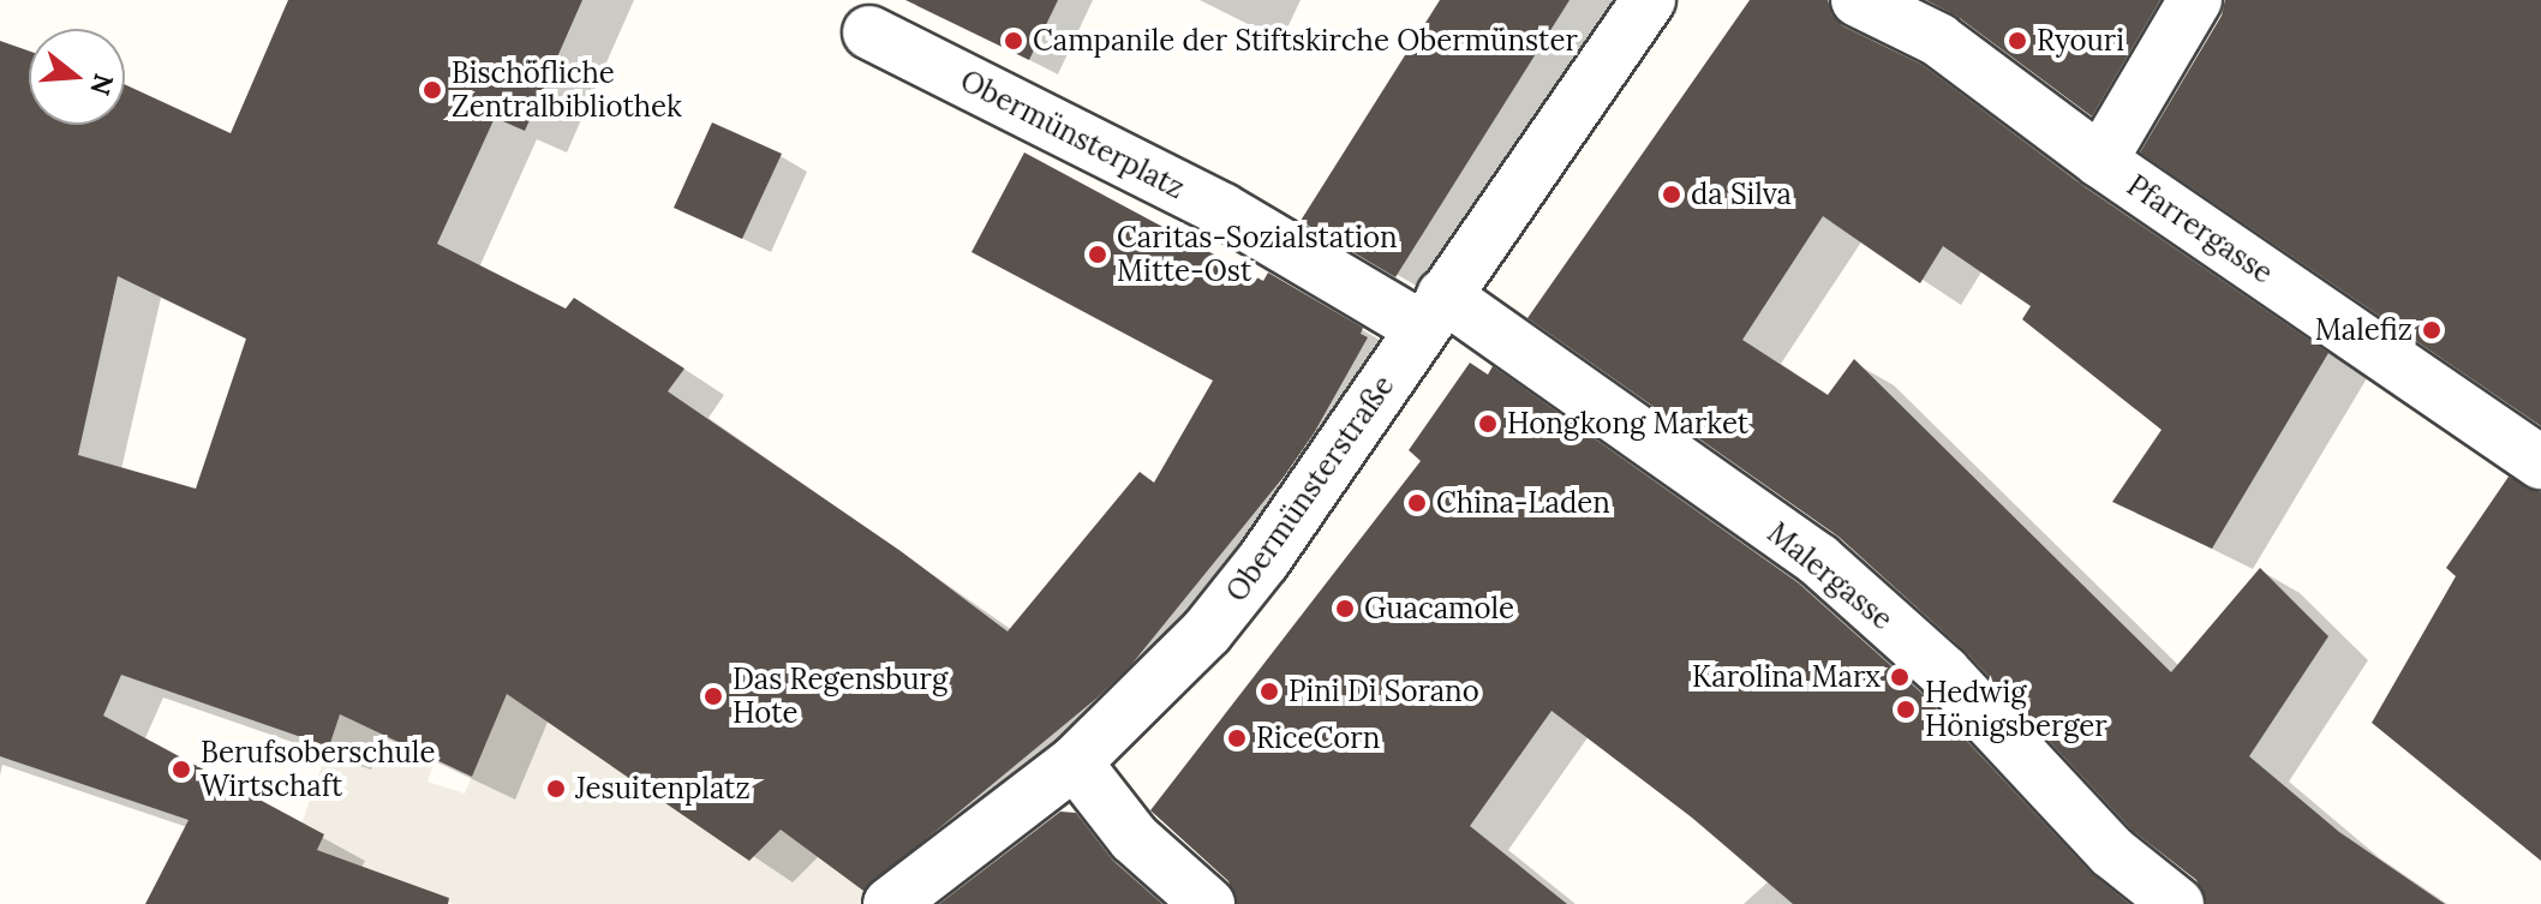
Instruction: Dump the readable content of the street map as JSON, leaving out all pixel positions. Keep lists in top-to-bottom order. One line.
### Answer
{"streets":{"street":["Obermünsterplatz","Pfarrergasse","Obermünsterstraße","Malergasse"]},"crossings":[["Obermünsterplatz","Obermünsterstraße"],["Obermünsterplatz","Malergasse"],["Obermünsterstraße","Malergasse"]],"places":["Campanile der Stiftskirche Obermünster","Ryouri","Bischöfliche Zentralbibliothek","da Silva","Caritas-Sozialstation Mitte-Ost","Malefiz","Hongkong Market","China-Laden","Guacamole","Karolina Marx","Pini Di Sorano","Das Regensburg Hote","Hedwig Hönigsberger","RiceCorn","Berufsoberschule Wirtschaft","Jesuitenplatz"],"north":"right"}
